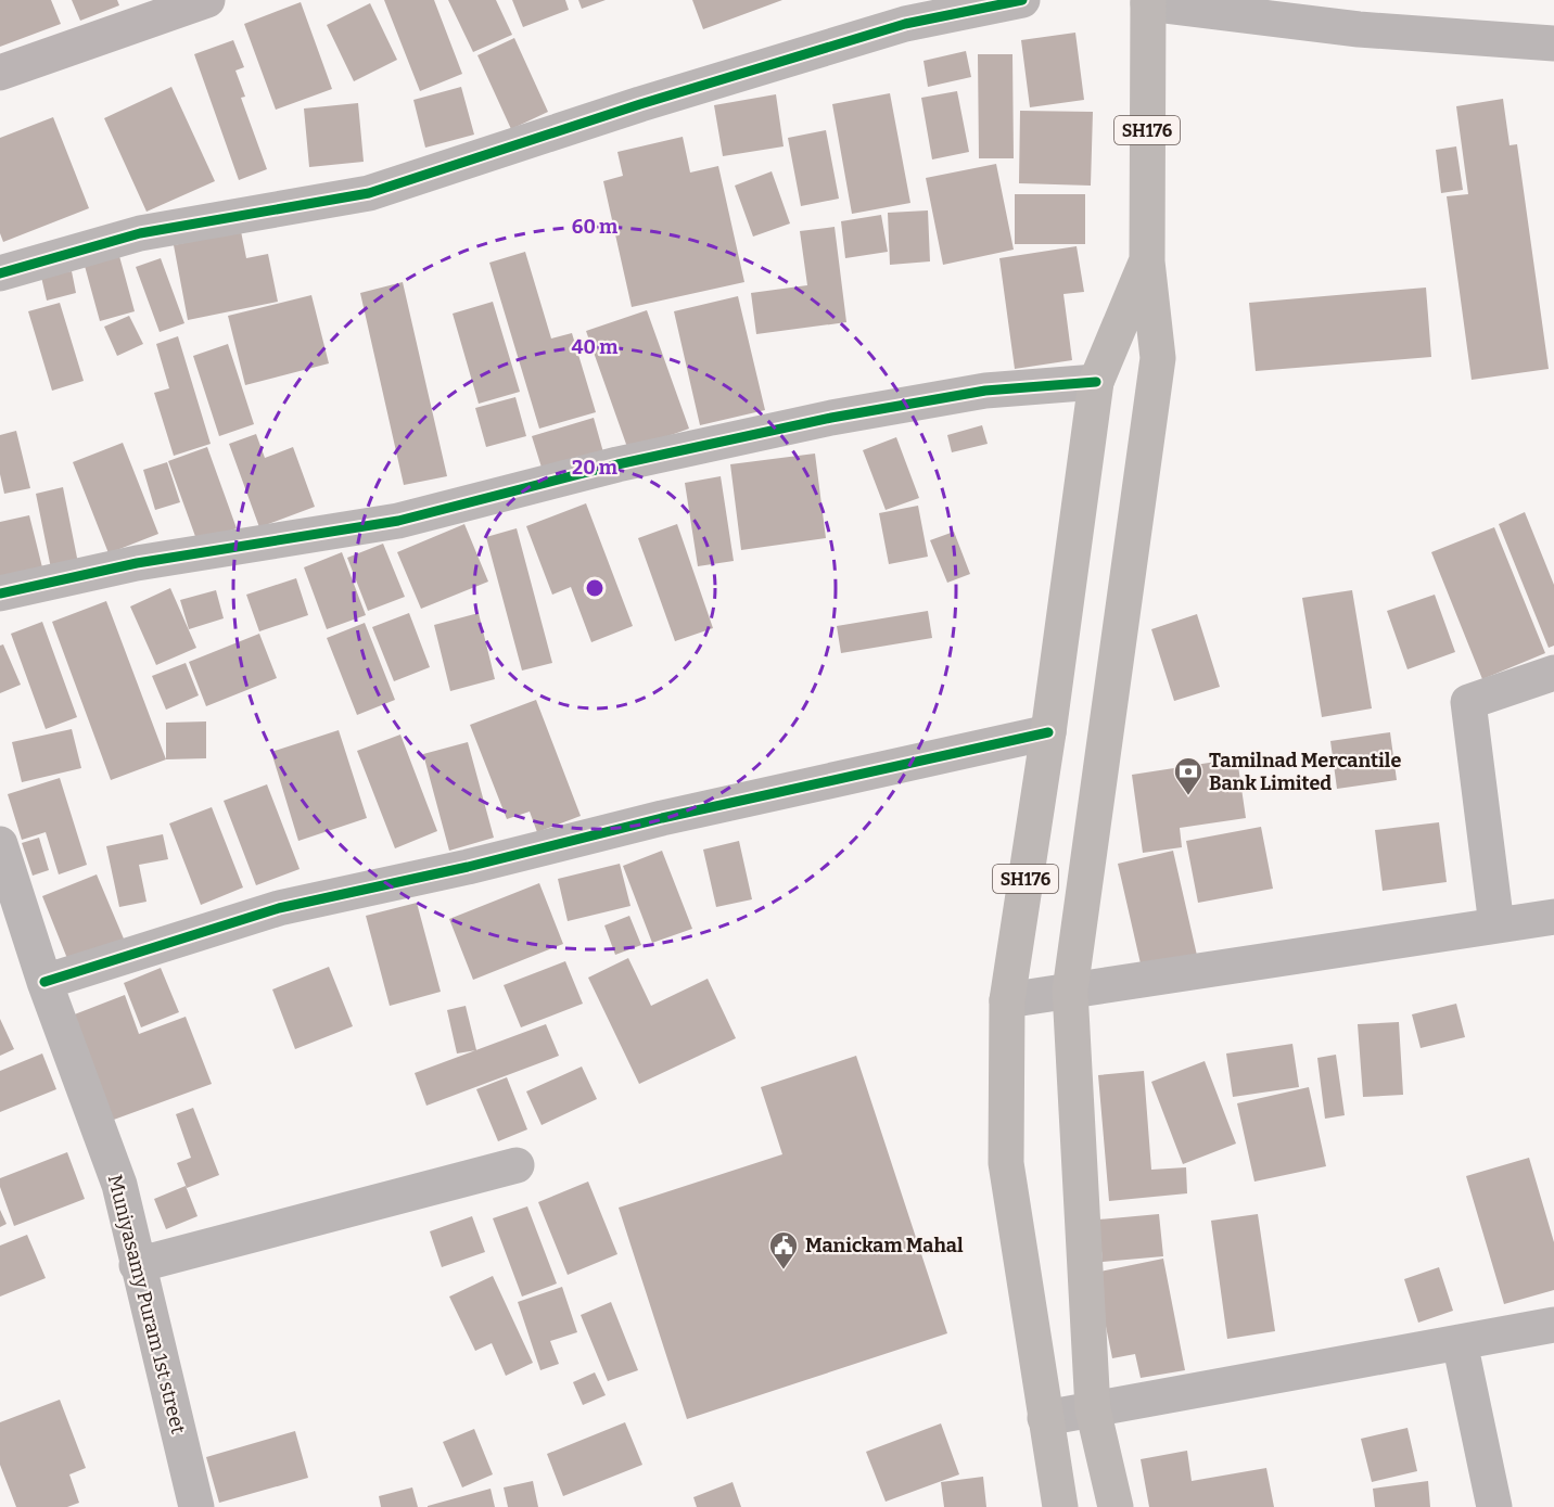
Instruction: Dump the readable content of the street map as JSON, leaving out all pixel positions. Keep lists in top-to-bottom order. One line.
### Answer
{"streets":{"main road":["SH176"],"street":["Muniyasamy Puram 1st street"]},"places":{"bank":["Tamilnad Mercantile Bank Limited"],"public building":["Manickam Mahal"]},"rings":["60 m","40 m","20 m"]}
